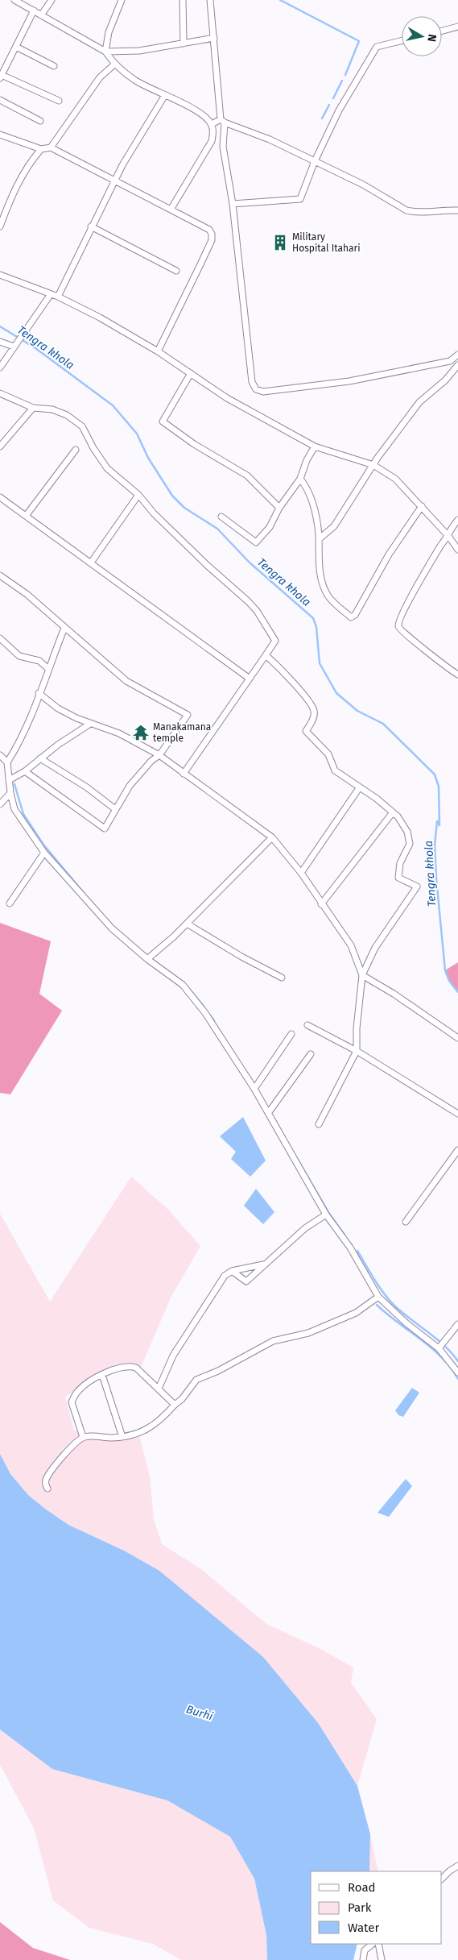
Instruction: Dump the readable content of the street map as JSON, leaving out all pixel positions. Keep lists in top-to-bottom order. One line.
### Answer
{"water":["Tengra khola","Burhi"],"places":{"building":["Military Hospital Itahari"],"temple":["Manakamana temple"]},"legend":["Road","Park","Water"],"north":"right"}
